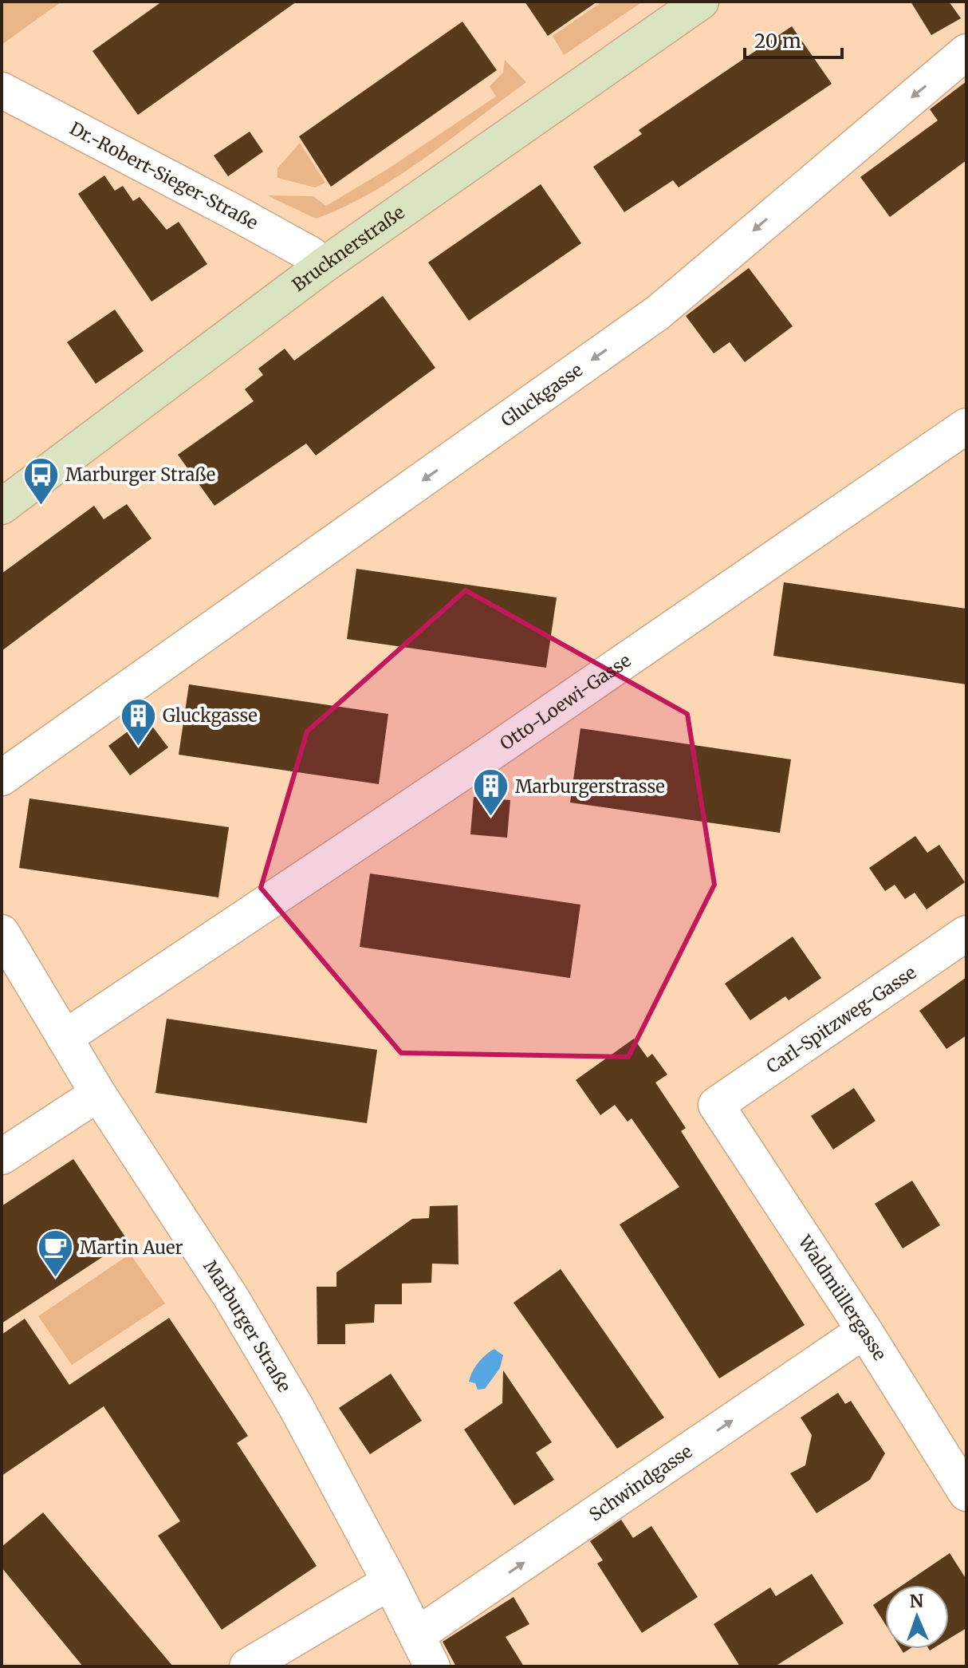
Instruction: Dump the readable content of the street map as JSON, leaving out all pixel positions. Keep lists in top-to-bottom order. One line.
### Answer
{"streets":{"main road":["Brucknerstraße"],"street":["Dr.-Robert-Sieger-Straße","Gluckgasse","Otto-Loewi-Gasse","Carl-Spitzweg-Gasse","Waldmüllergasse","Marburger Straße","Schwindgasse"]},"crossings":[["Dr.-Robert-Sieger-Straße","Brucknerstraße"],["Otto-Loewi-Gasse","Marburger Straße"],["Carl-Spitzweg-Gasse","Waldmüllergasse"],["Waldmüllergasse","Schwindgasse"],["Marburger Straße","Schwindgasse"]],"one_way":["Gluckgasse","Schwindgasse"],"places":{"bus stop":["Marburger Straße"],"building":["Gluckgasse","Marburgerstrasse"],"cafe":["Martin Auer"]},"scale_bar":"20 m","north":"top"}
